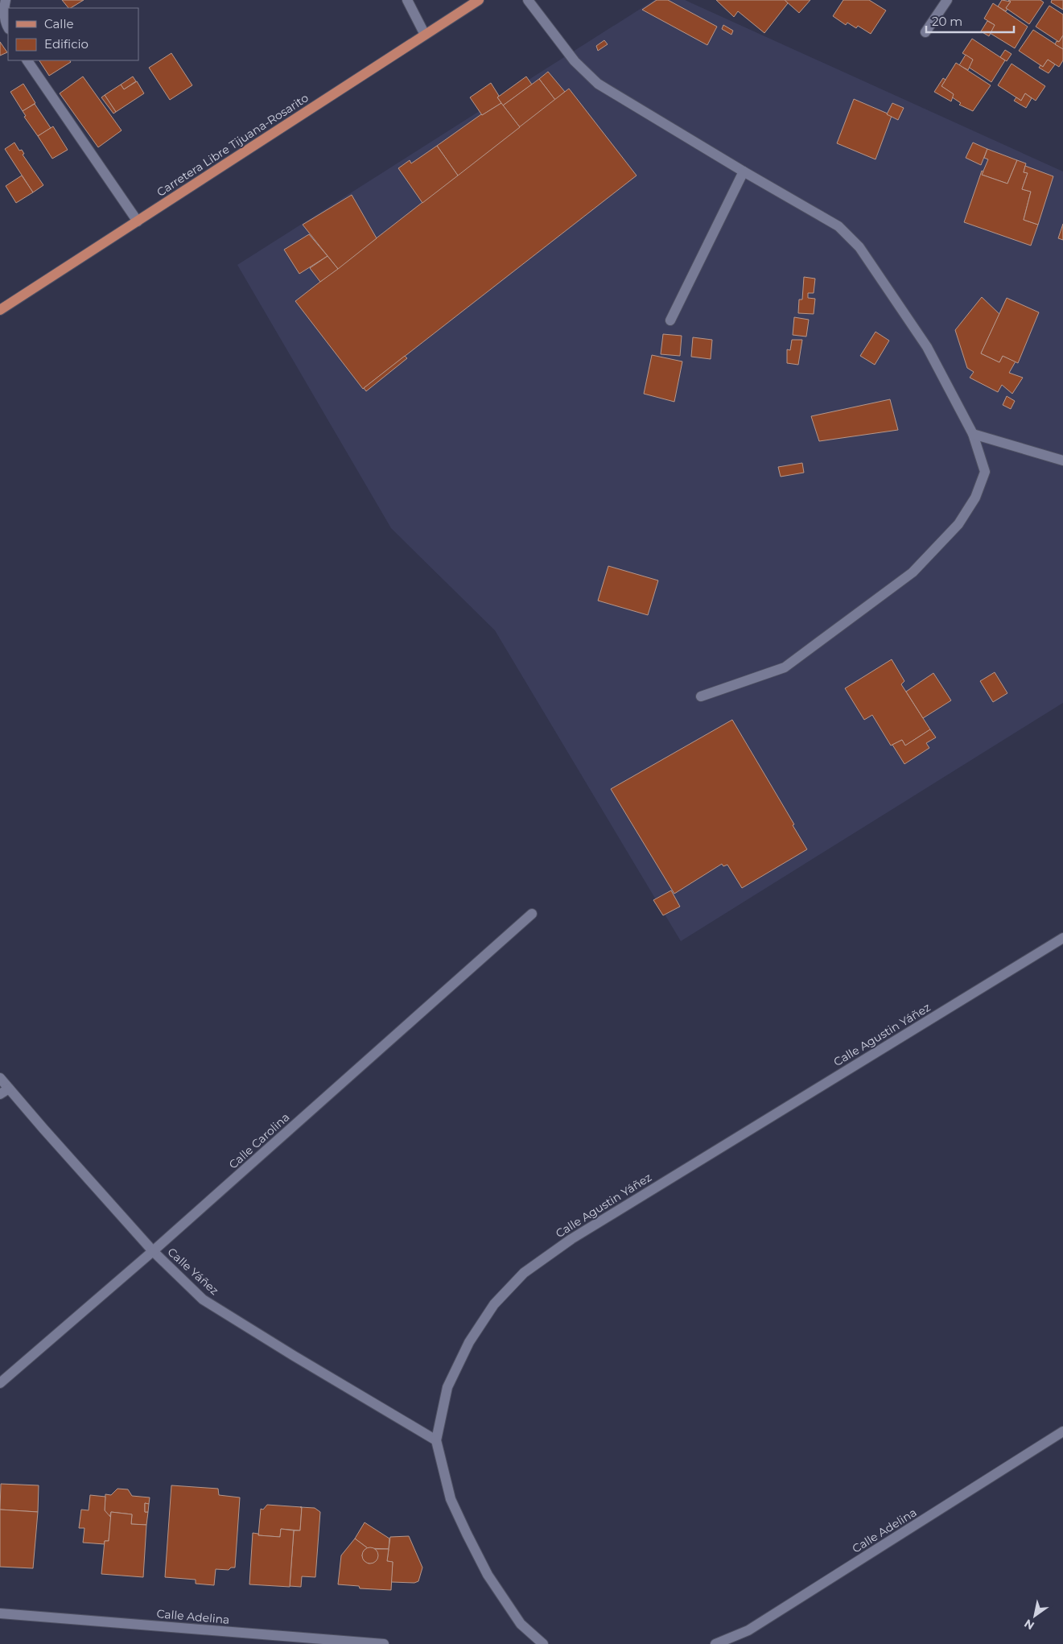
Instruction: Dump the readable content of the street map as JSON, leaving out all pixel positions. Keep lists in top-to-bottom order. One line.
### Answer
{"streets":{"main road":["Carretera Libre Tijuana-Rosarito"],"street":["Calle Agustin Yáñez","Calle Carolina","Calle Yáñez","Calle Adelina"]},"crossings":[["Calle Agustin Yáñez","Calle Yáñez"],["Calle Carolina","Calle Yáñez"]],"legend":["Calle","Edificio"],"scale_bar":"20 m","north":"bottom left"}
